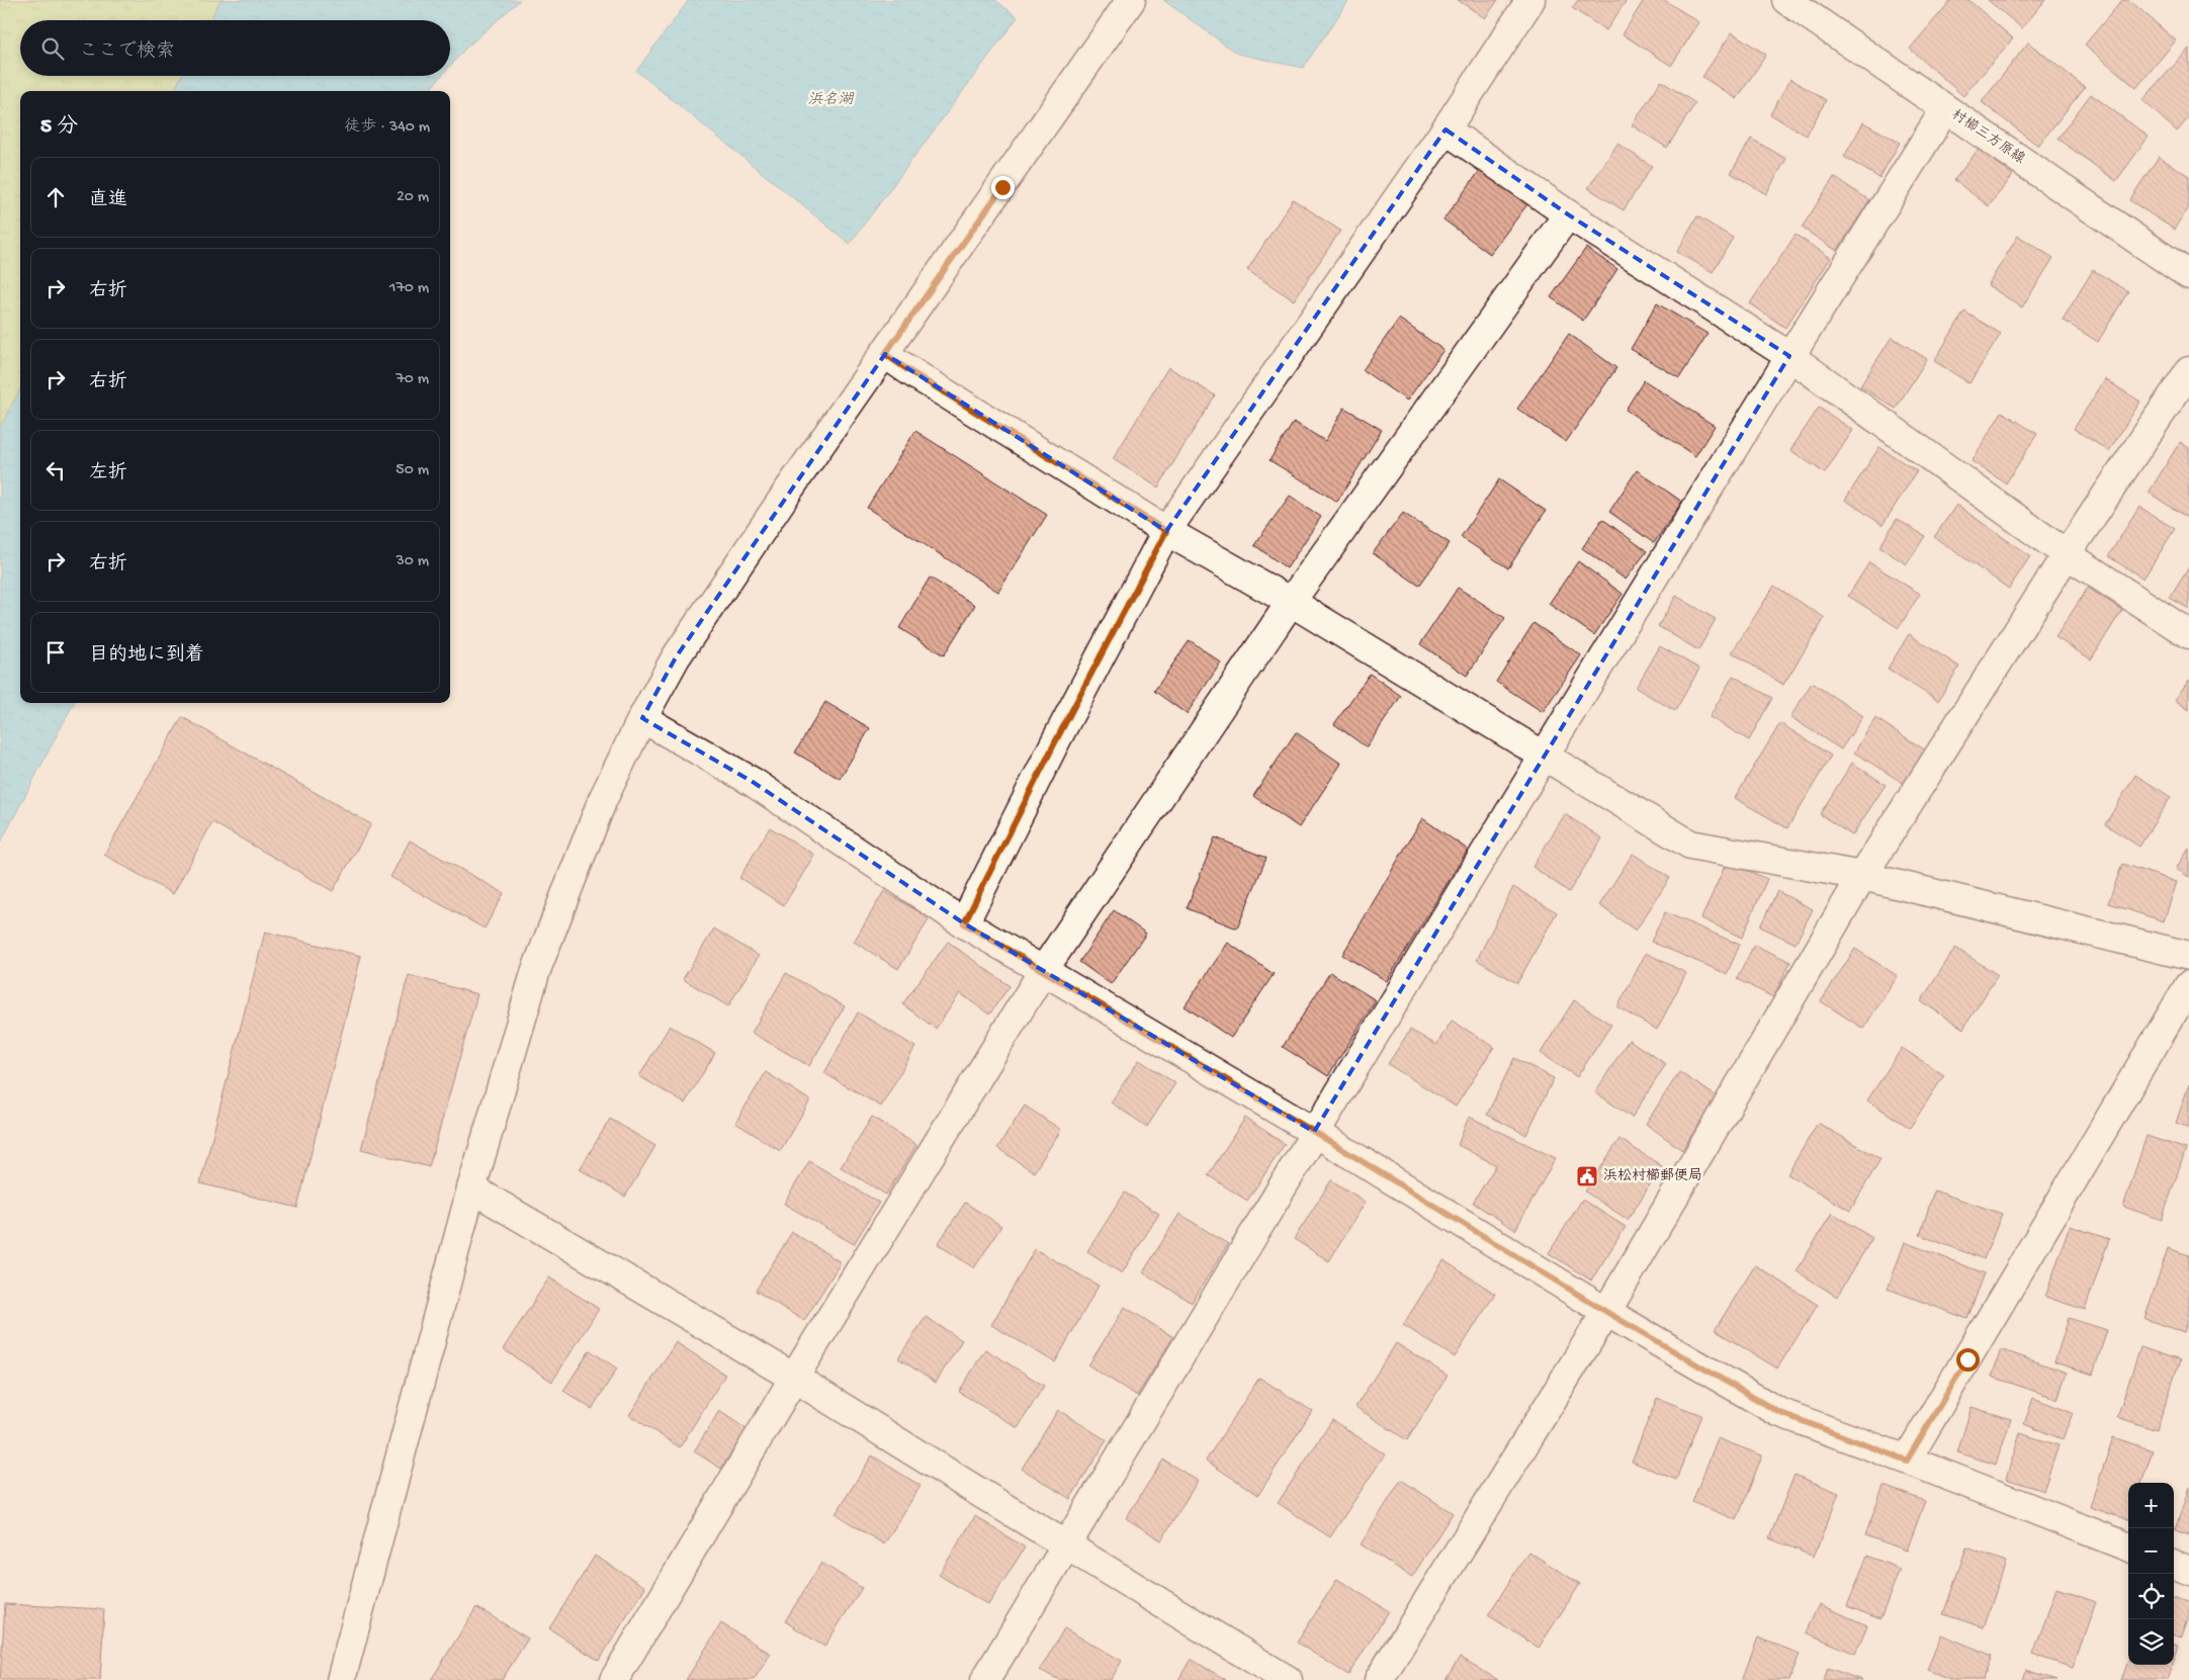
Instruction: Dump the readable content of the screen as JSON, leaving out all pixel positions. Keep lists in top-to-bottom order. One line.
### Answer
{"streets":{"street":["村櫛三方原線"]},"water":["浜名湖"],"places":{"public building":["浜松村櫛郵便局"]},"page":{"search":"ここで検索","heading":["5 分","徒歩 · 340 m"],"list":[["直進","20 m"],["右折","170 m"],["右折","70 m"],["左折","50 m"],["右折","30 m"],"目的地に到着"],"map_buttons":["+","−"]}}
